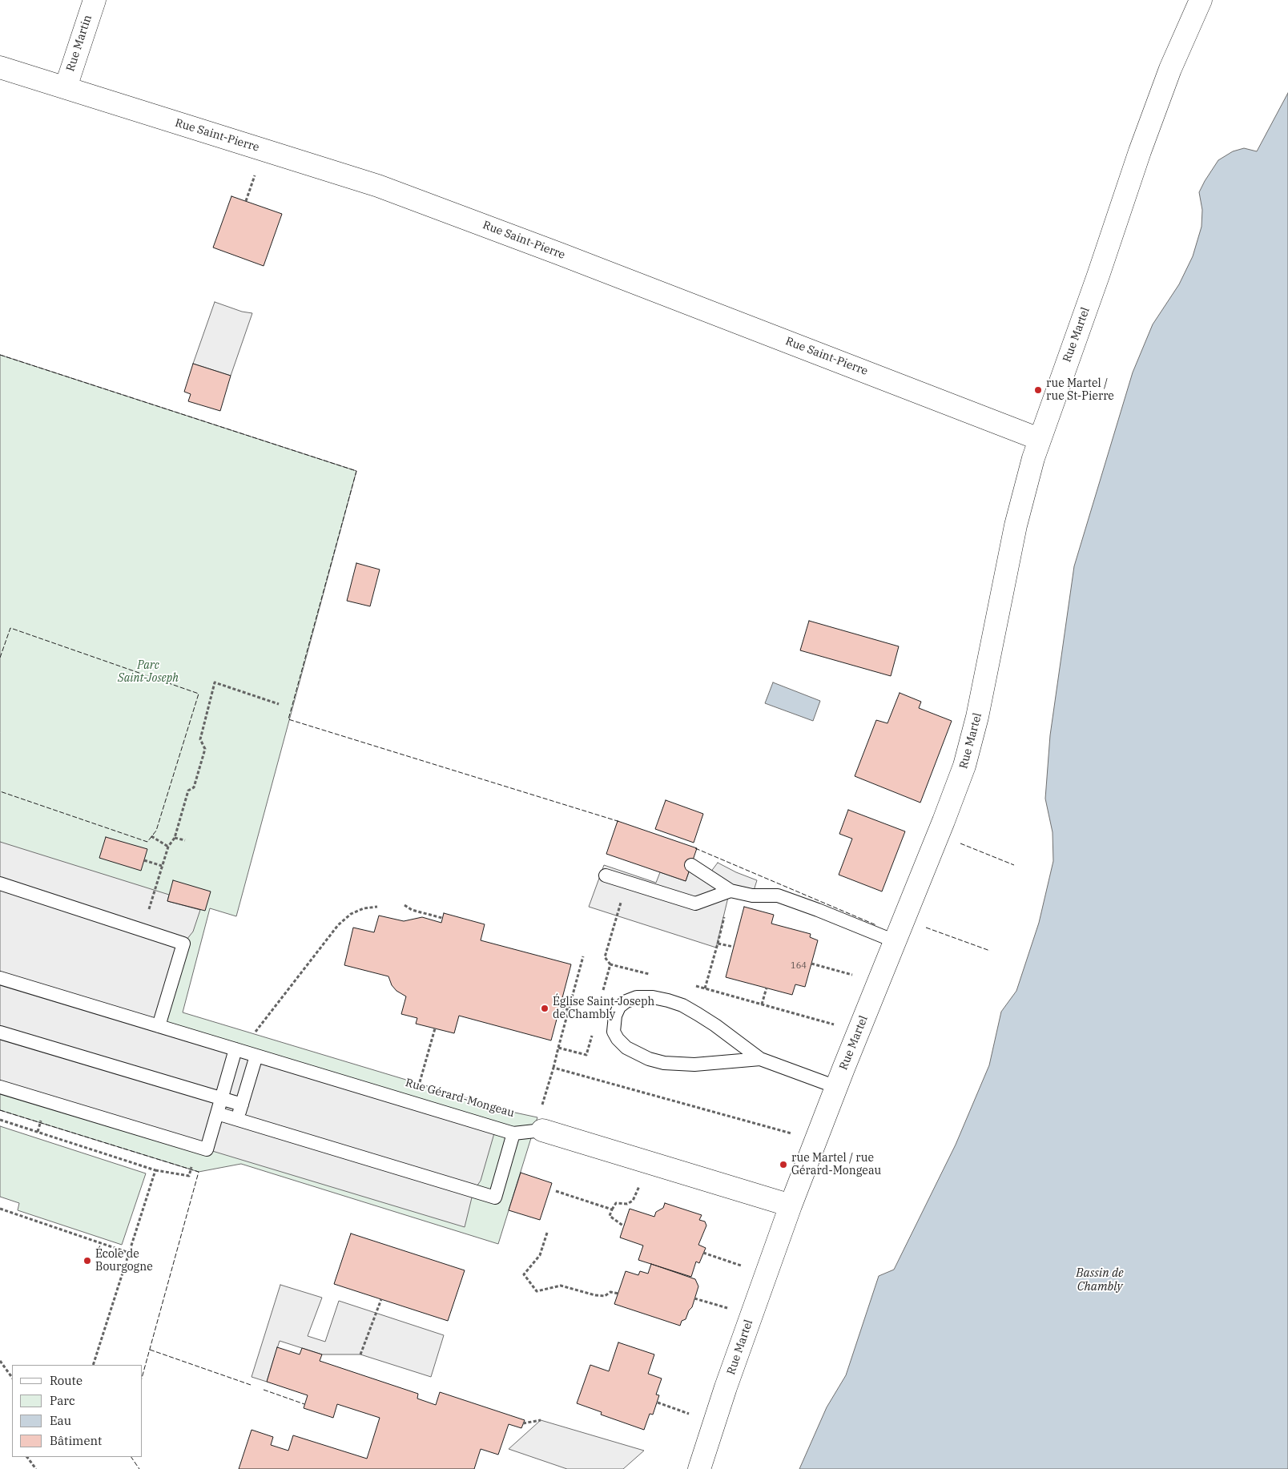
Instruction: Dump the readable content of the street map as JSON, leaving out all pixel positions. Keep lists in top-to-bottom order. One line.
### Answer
{"streets":{"street":["Rue Martin","Rue Saint-Pierre","Rue Martel"]},"crossings":[["Rue Martin","Rue Saint-Pierre"],["Rue Saint-Pierre","Rue Martel"]],"water":["Bassin de Chambly"],"parks":["Parc Saint-Joseph"],"places":["rue Martel / rue St-Pierre","Église Saint-Joseph de Chambly","rue Martel / rue Gérard-Mongeau","École de Bourgogne"],"house_numbers":["164"],"legend":["Route","Parc","Eau","Bâtiment"]}
